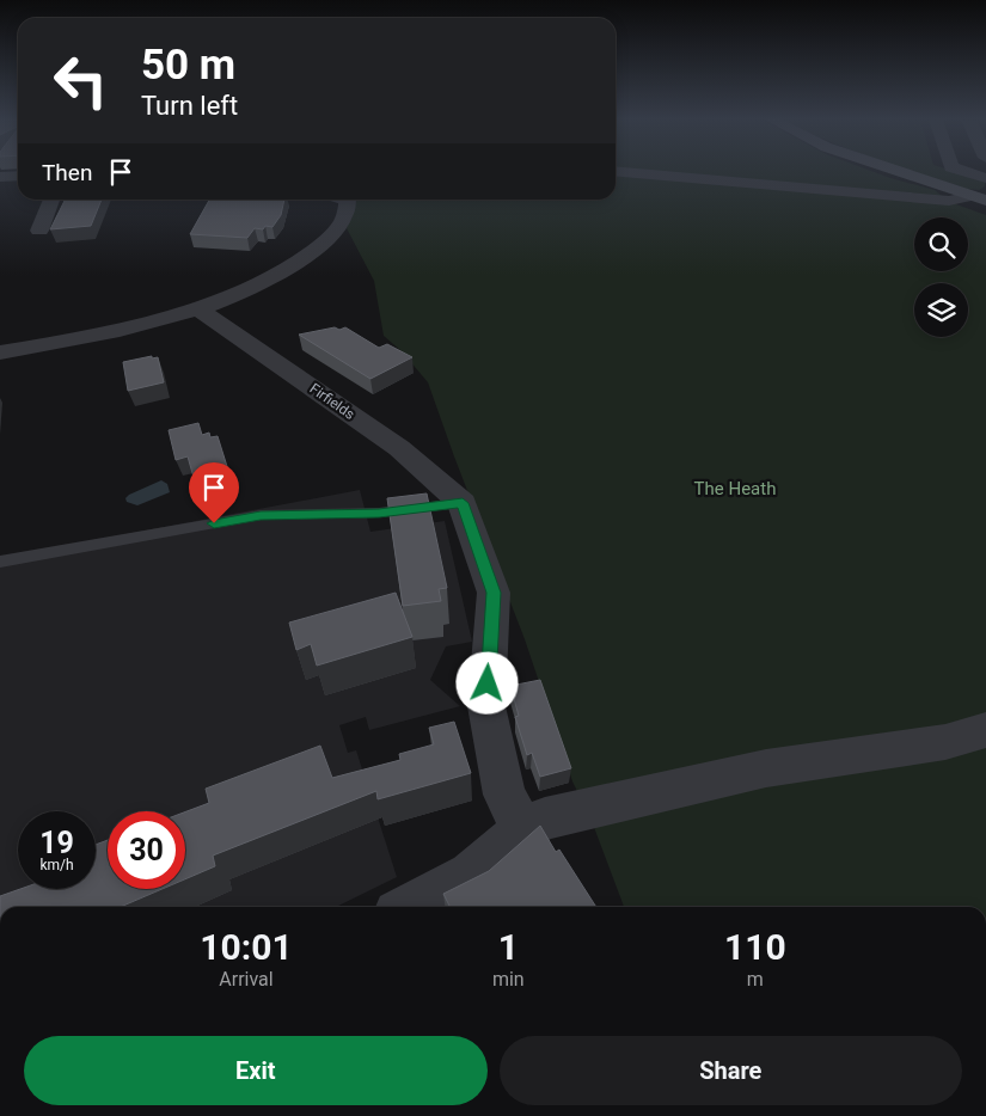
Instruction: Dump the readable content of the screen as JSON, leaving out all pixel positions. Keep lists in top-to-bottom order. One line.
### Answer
{"streets":{"street":["Firfields"]},"parks":["The Heath"],"page":{"turn":["50 m","Turn left"],"then":"Then","speed":"19 km/h","limit":"30","eta":["10:01","Arrival","1","min","110","m"],"buttons":["Exit","Share"]}}
